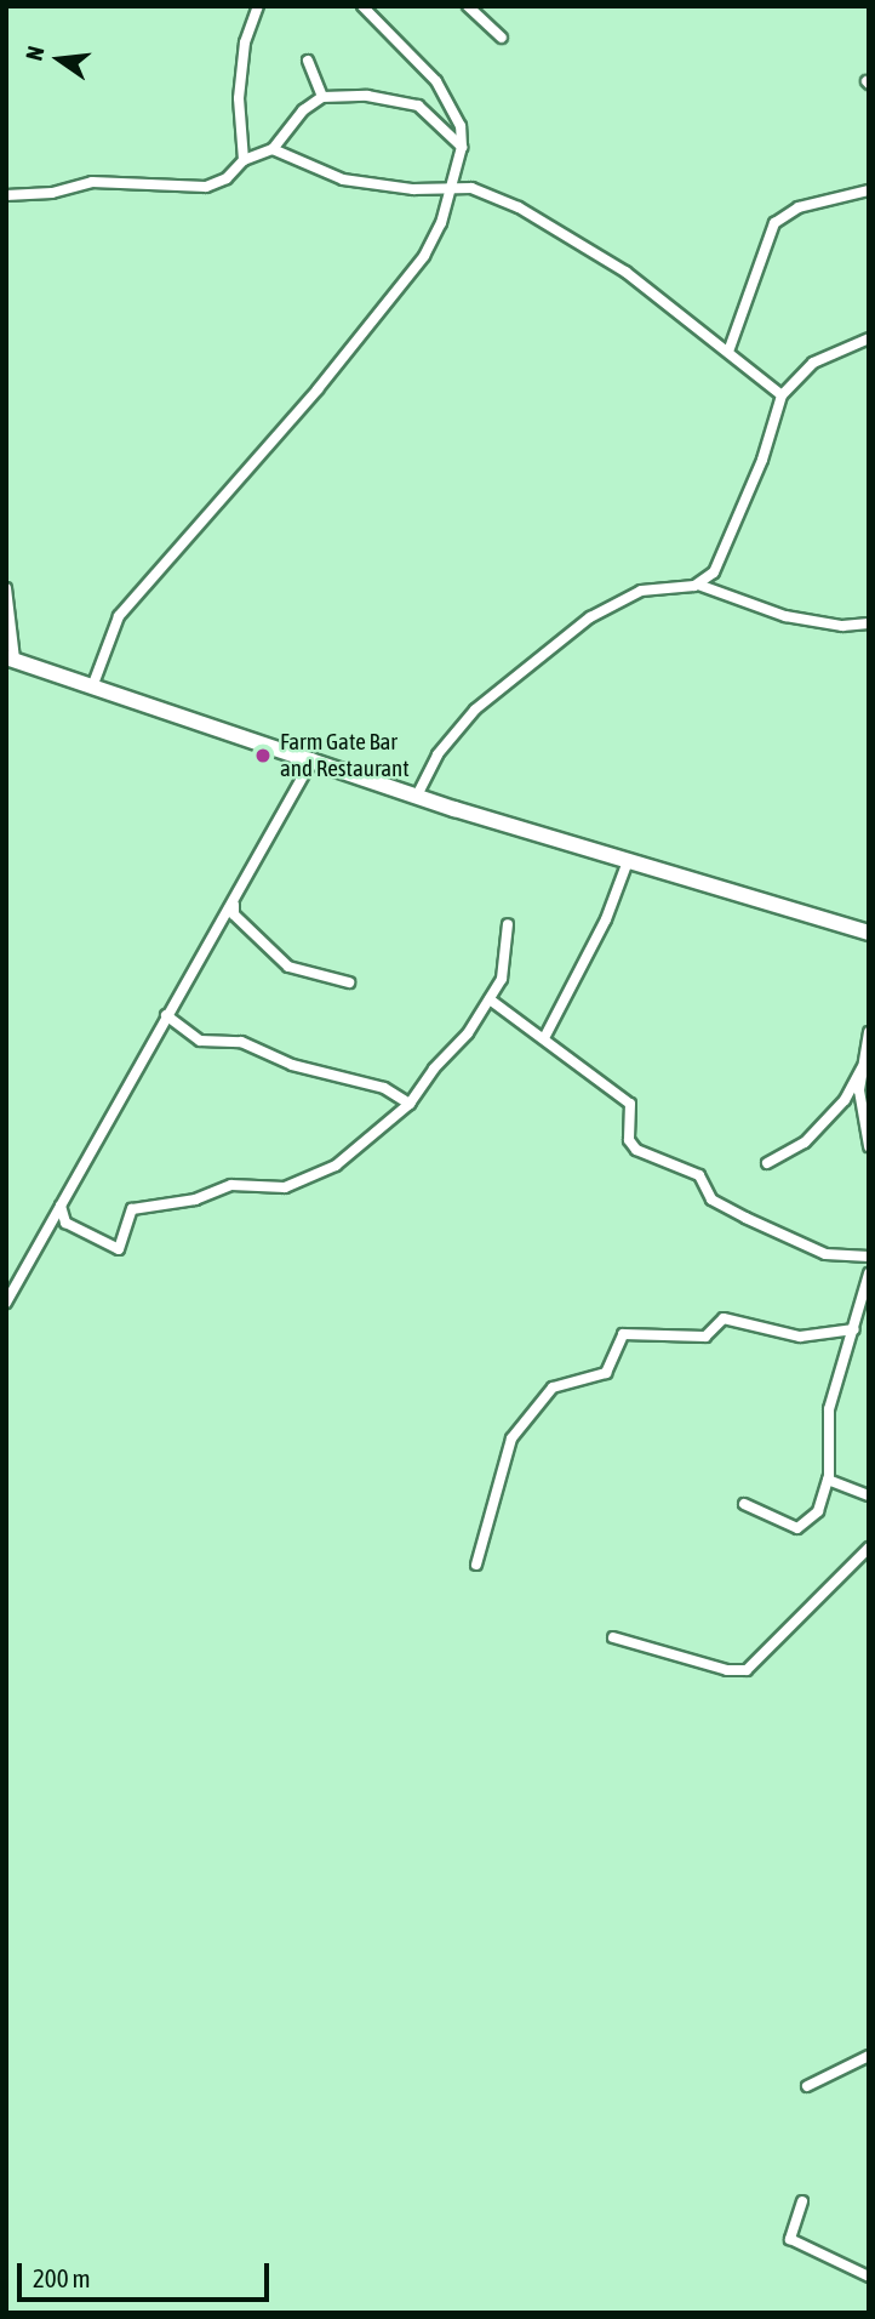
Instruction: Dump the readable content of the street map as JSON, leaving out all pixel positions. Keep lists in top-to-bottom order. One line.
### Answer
{"places":["Farm Gate Bar and Restaurant"],"scale_bar":"200 m","north":"left"}
